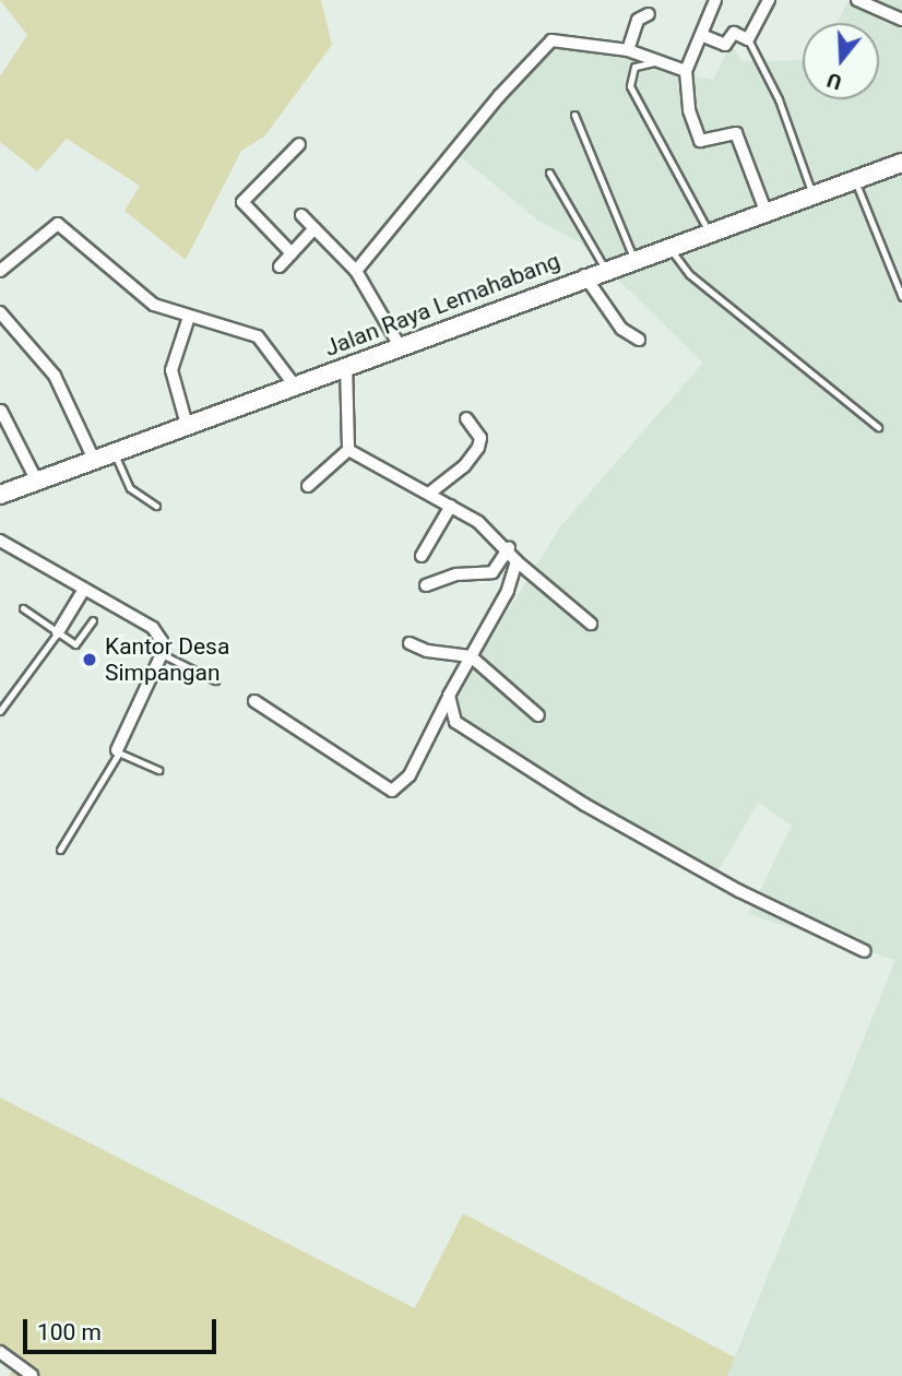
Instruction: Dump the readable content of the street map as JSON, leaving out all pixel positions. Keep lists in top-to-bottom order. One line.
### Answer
{"streets":{"main road":["Jalan Raya Lemahabang"]},"places":["Kantor Desa Simpangan"],"scale_bar":"100 m","north":"bottom"}
